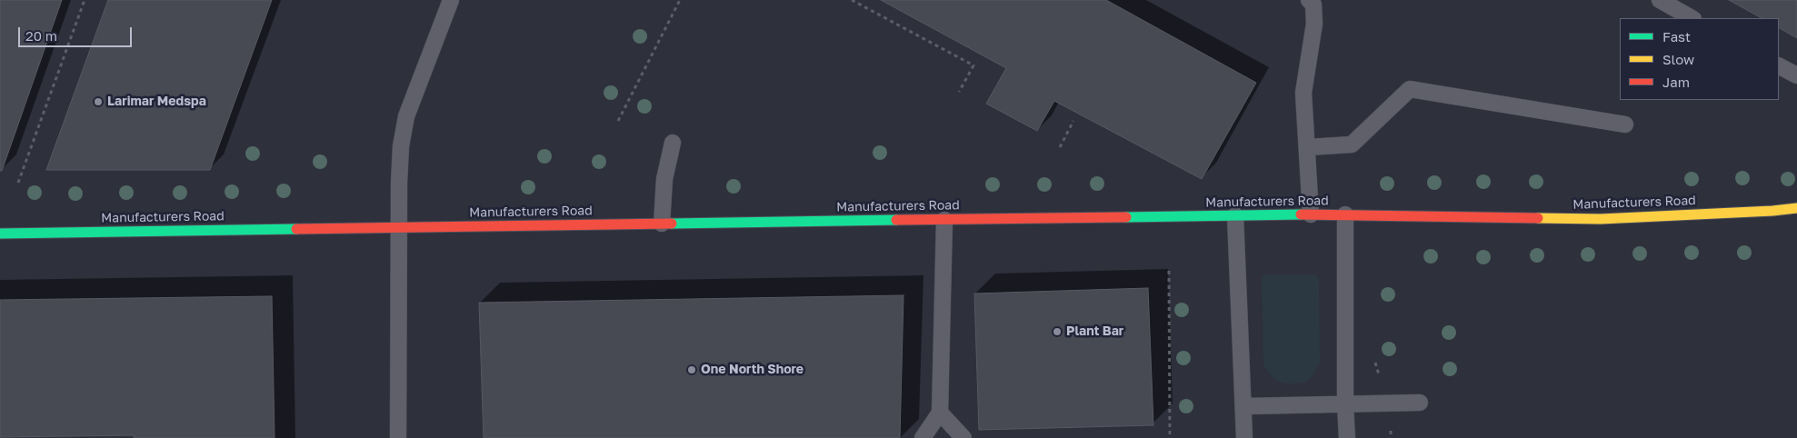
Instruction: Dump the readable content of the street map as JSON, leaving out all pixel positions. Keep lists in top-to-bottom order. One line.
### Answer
{"streets":{"main road":["Manufacturers Road"]},"places":["Larimar Medspa","Plant Bar","One North Shore"],"legend":["Fast","Slow","Jam"],"scale_bar":"20 m"}
